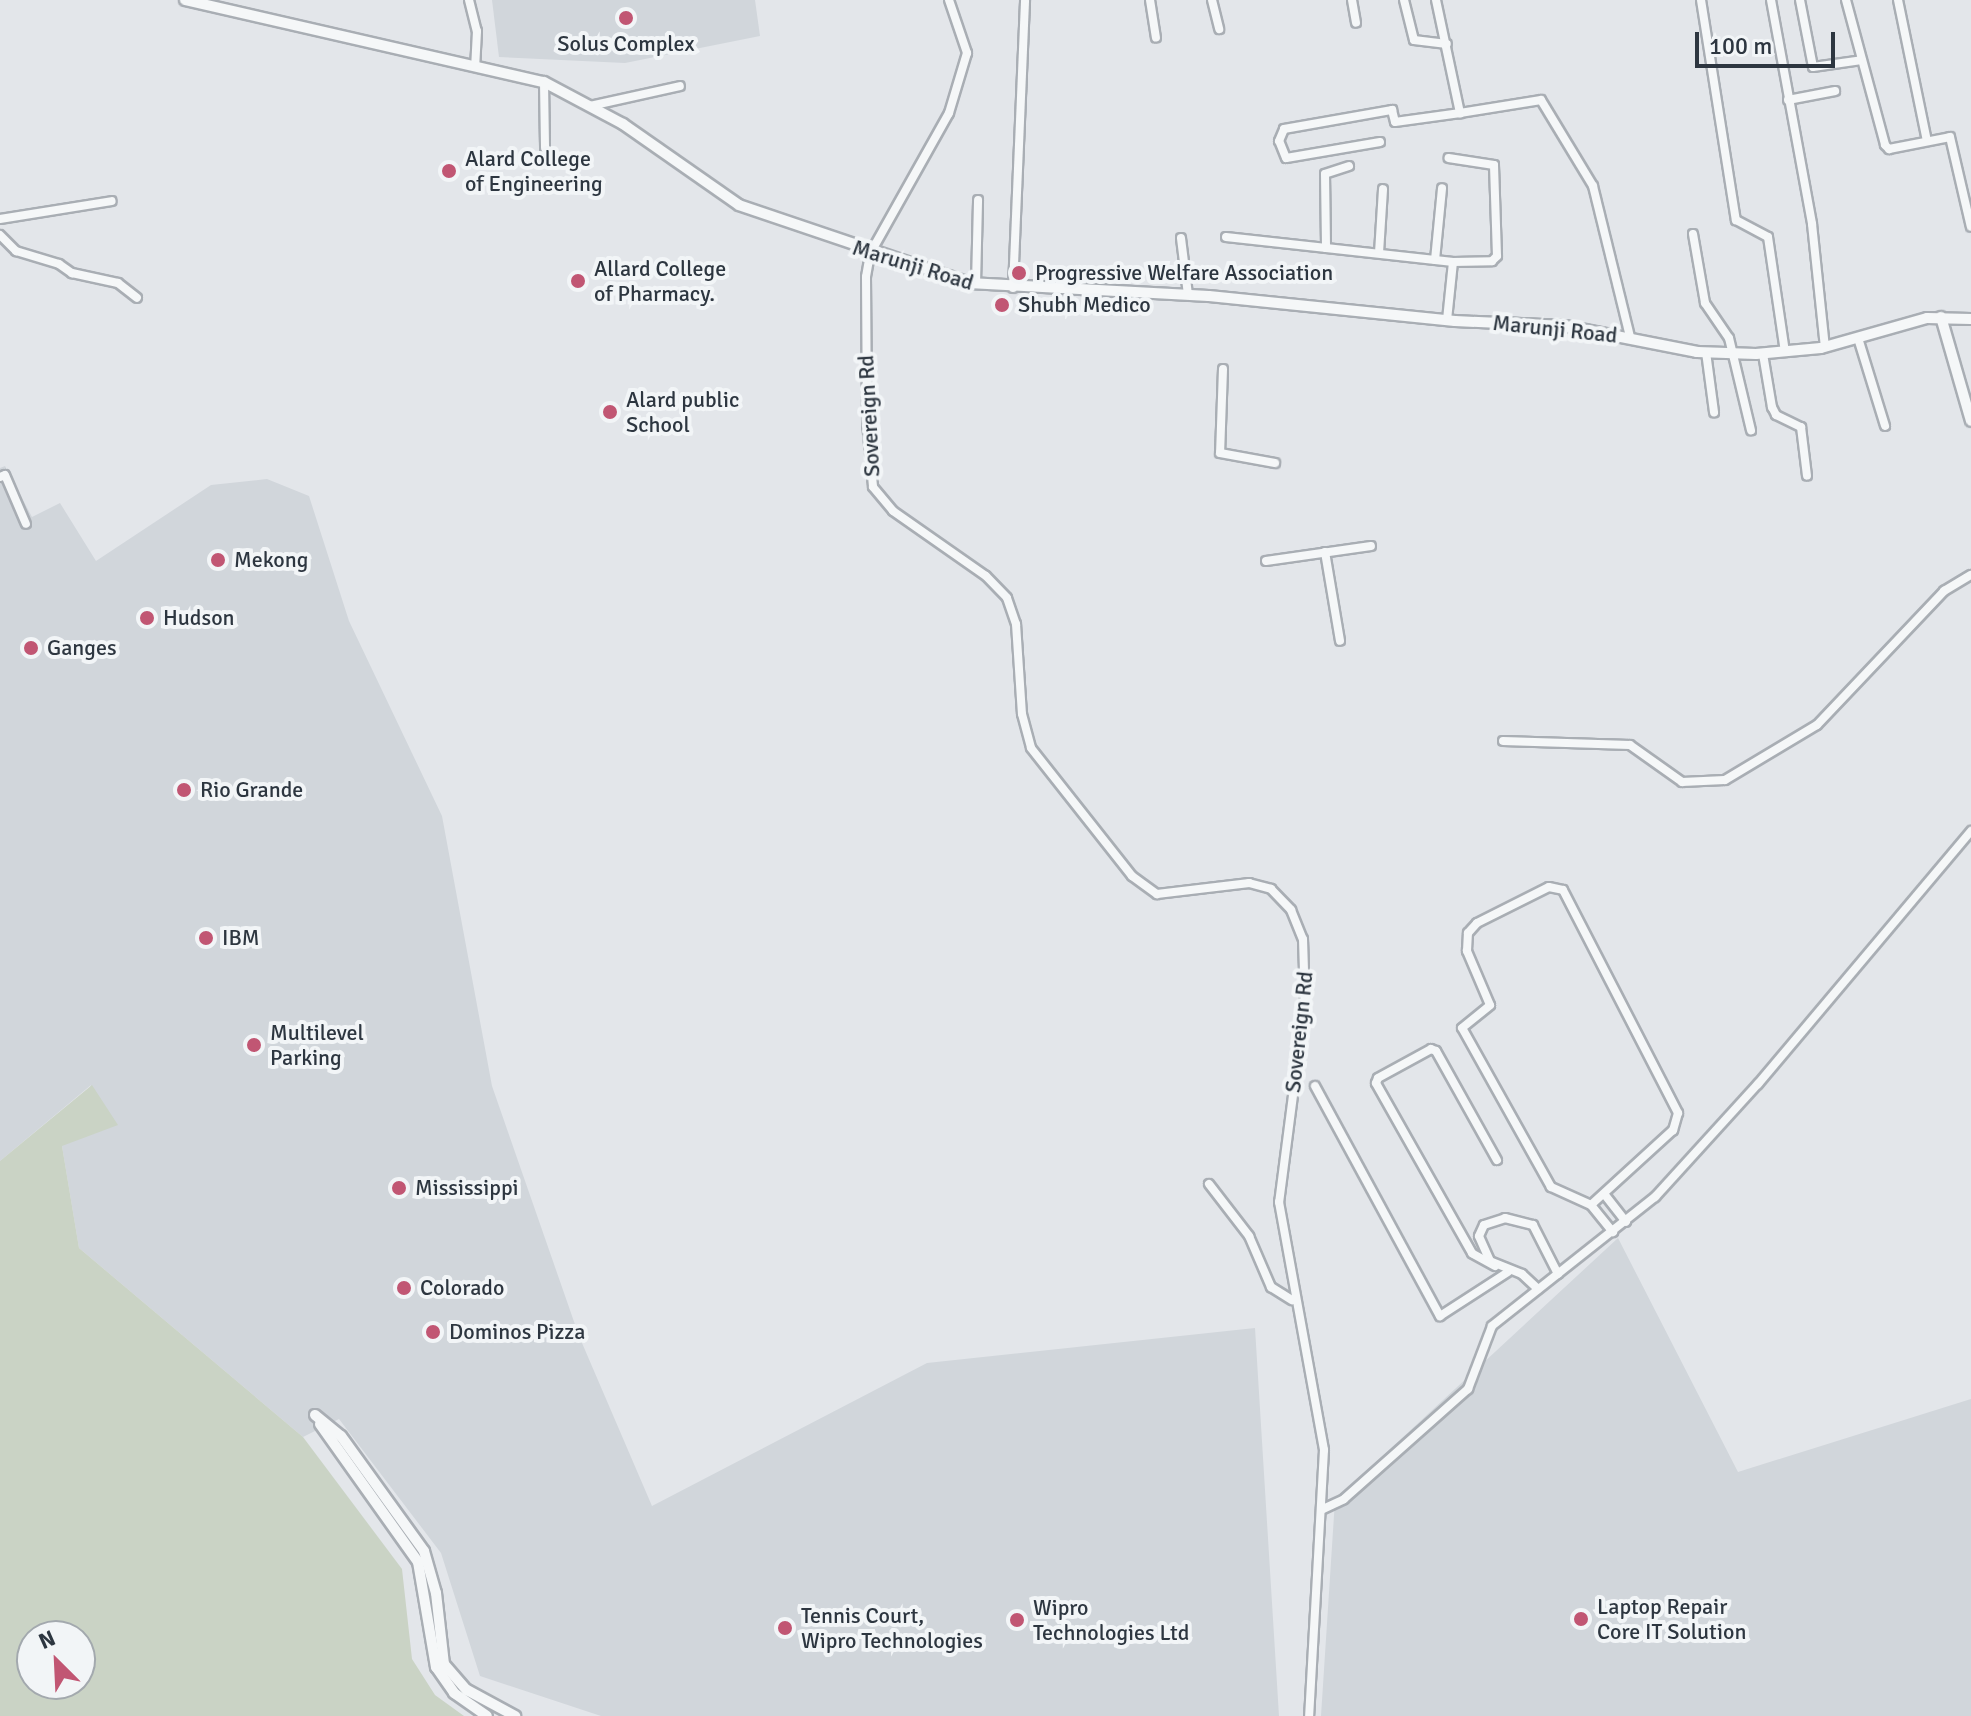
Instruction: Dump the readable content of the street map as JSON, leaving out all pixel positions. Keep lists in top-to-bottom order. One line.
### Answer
{"streets":{"street":["Marunji Road","Sovereign Rd"]},"crossings":[["Marunji Road","Sovereign Rd"]],"places":["Solus Complex","Alard College of Engineering","Progressive Welfare Association","Allard College of Pharmacy.","Shubh Medico","Alard public School","Mekong","Hudson","Ganges","Rio Grande","IBM","Multilevel Parking","Mississippi","Colorado","Dominos Pizza","Laptop Repair Core IT Solution","Wipro Technologies Ltd","Tennis Court, Wipro Technologies"],"scale_bar":"100 m","north":"top left"}
